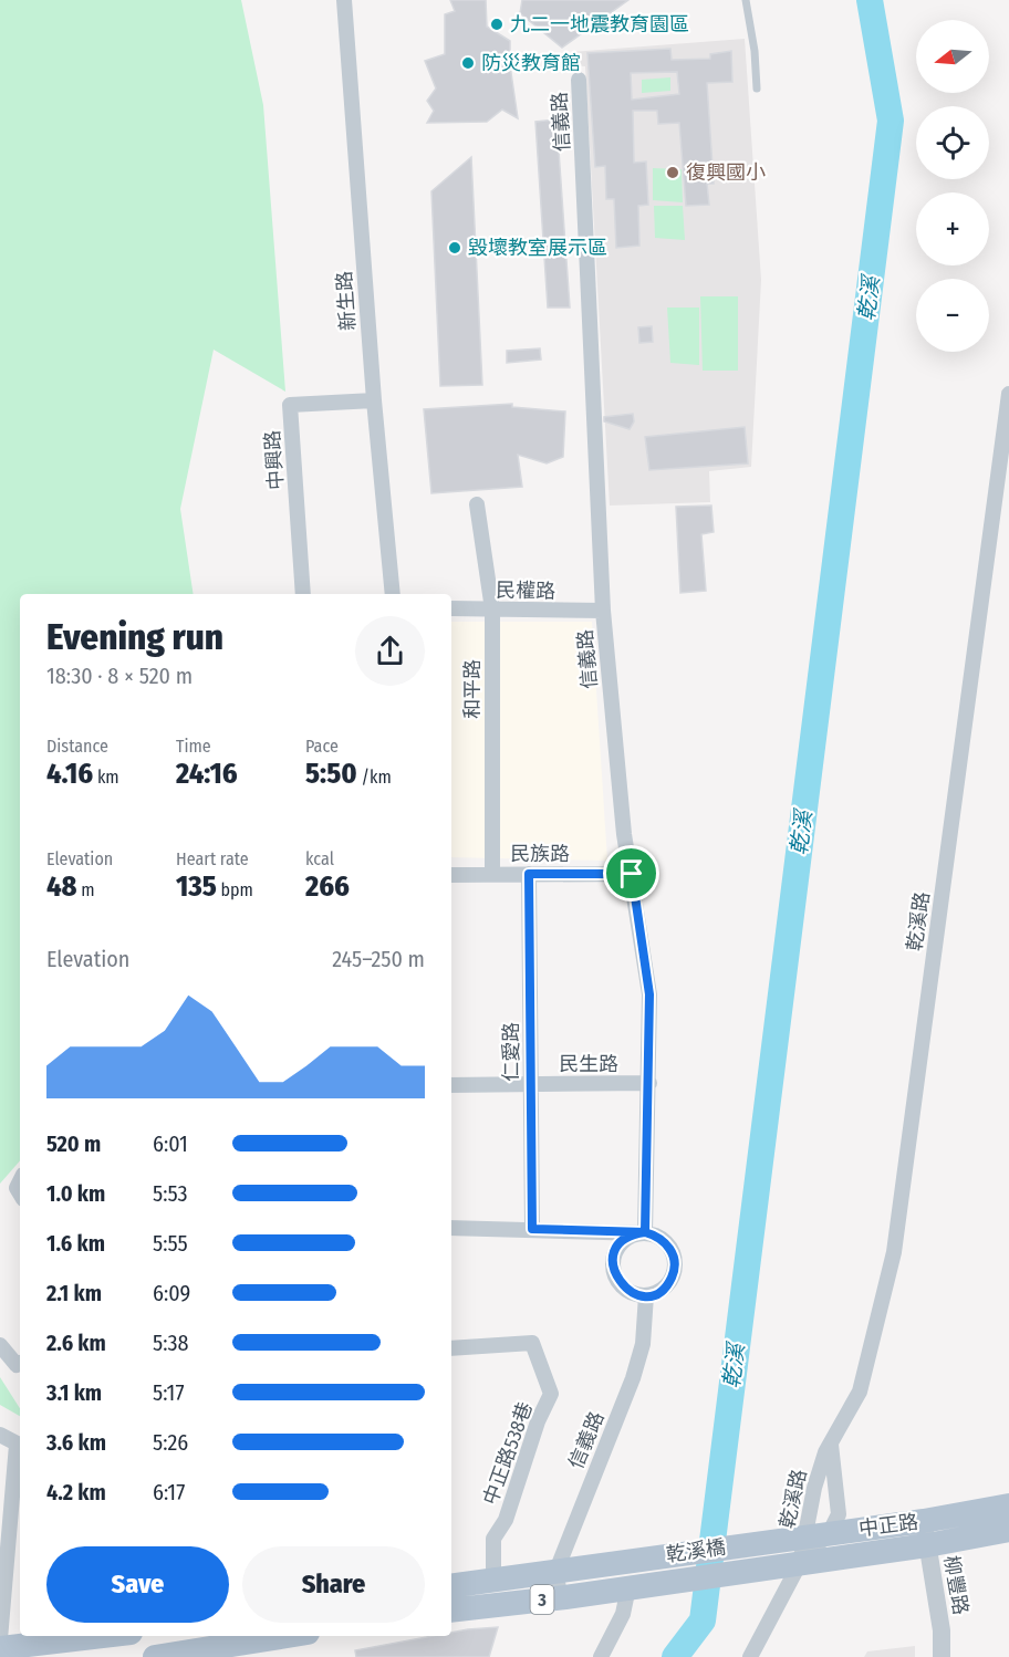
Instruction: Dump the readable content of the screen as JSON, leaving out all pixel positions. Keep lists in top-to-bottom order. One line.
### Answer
{"streets":{"main road":["中正路","乾溪橋","3"],"street":["信義路","新生路","中興路","民權路","和平路","民族路","乾溪路","仁愛路","民生路","中正路538巷","柳豐路"]},"crossings":[["信義路","民權路"],["信義路","民族路"],["信義路","民生路"],["信義路","乾溪橋"],["信義路","3"],["新生路","中興路"],["民權路","和平路"],["和平路","民族路"],["民族路","仁愛路"],["乾溪路","中正路"],["仁愛路","民生路"],["中正路538巷","3"],["中正路","乾溪橋"],["中正路","柳豐路"],["乾溪橋","3"]],"water":["乾溪"],"places":["九二一地震教育園區","防災教育館","復興國小","毀壞教室展示區"],"north":"left","page":{"map_buttons":["+","−"],"heading":["Evening run","18:30 · 8 × 520 m"],"stats":[["Distance","4.16 km"],["Time","24:16"],["Pace","5:50 /km"],["Elevation","48 m"],["Heart rate","135 bpm"],["kcal","266"]],"chart":["Elevation","245–250 m"],"list":[{"name":"520 m","note":"6:01"},{"name":"1.0 km","note":"5:53"},{"name":"1.6 km","note":"5:55"},{"name":"2.1 km","note":"6:09"},{"name":"2.6 km","note":"5:38"},{"name":"3.1 km","note":"5:17"},{"name":"3.6 km","note":"5:26"},{"name":"4.2 km","note":"6:17"}],"buttons":["Save","Share"]}}
